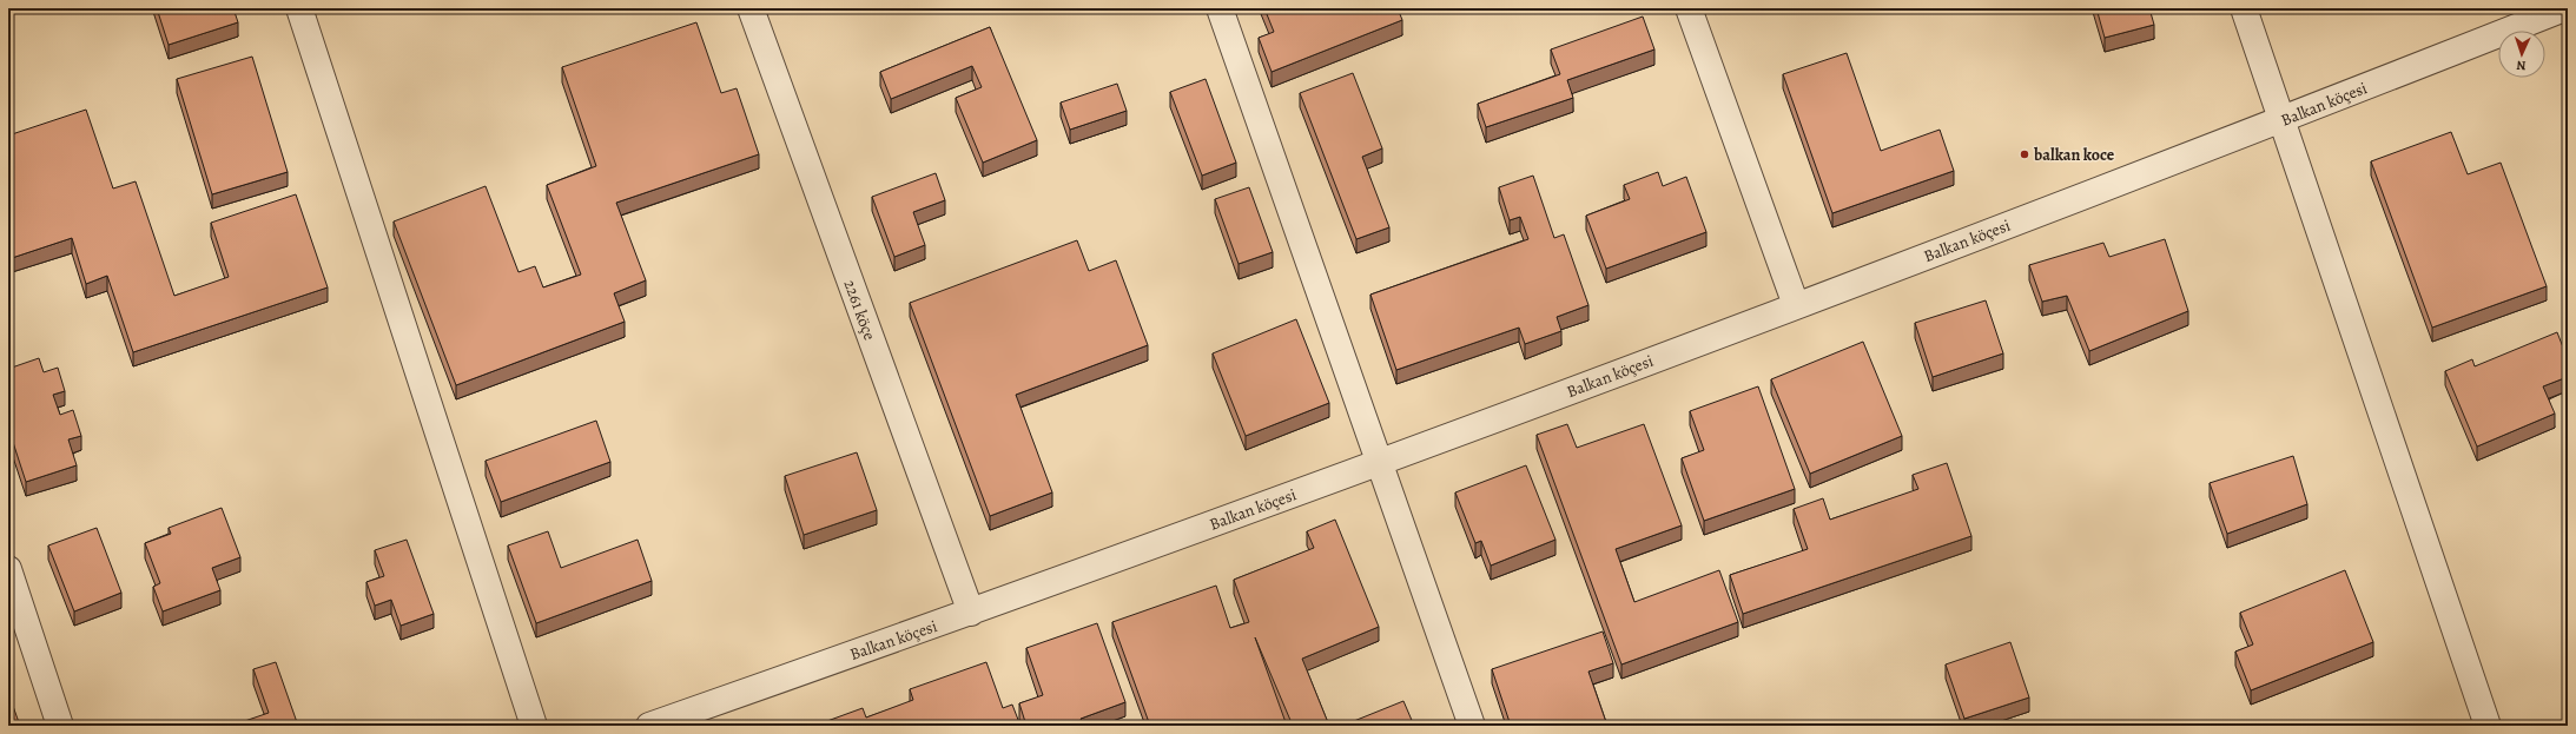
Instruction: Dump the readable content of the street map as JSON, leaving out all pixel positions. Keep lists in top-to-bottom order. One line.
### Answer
{"streets":{"street":["Balkan köçesi","2261 köçe"]},"crossings":[["Balkan köçesi","2261 köçe"]],"places":["balkan koce"],"north":"bottom"}
